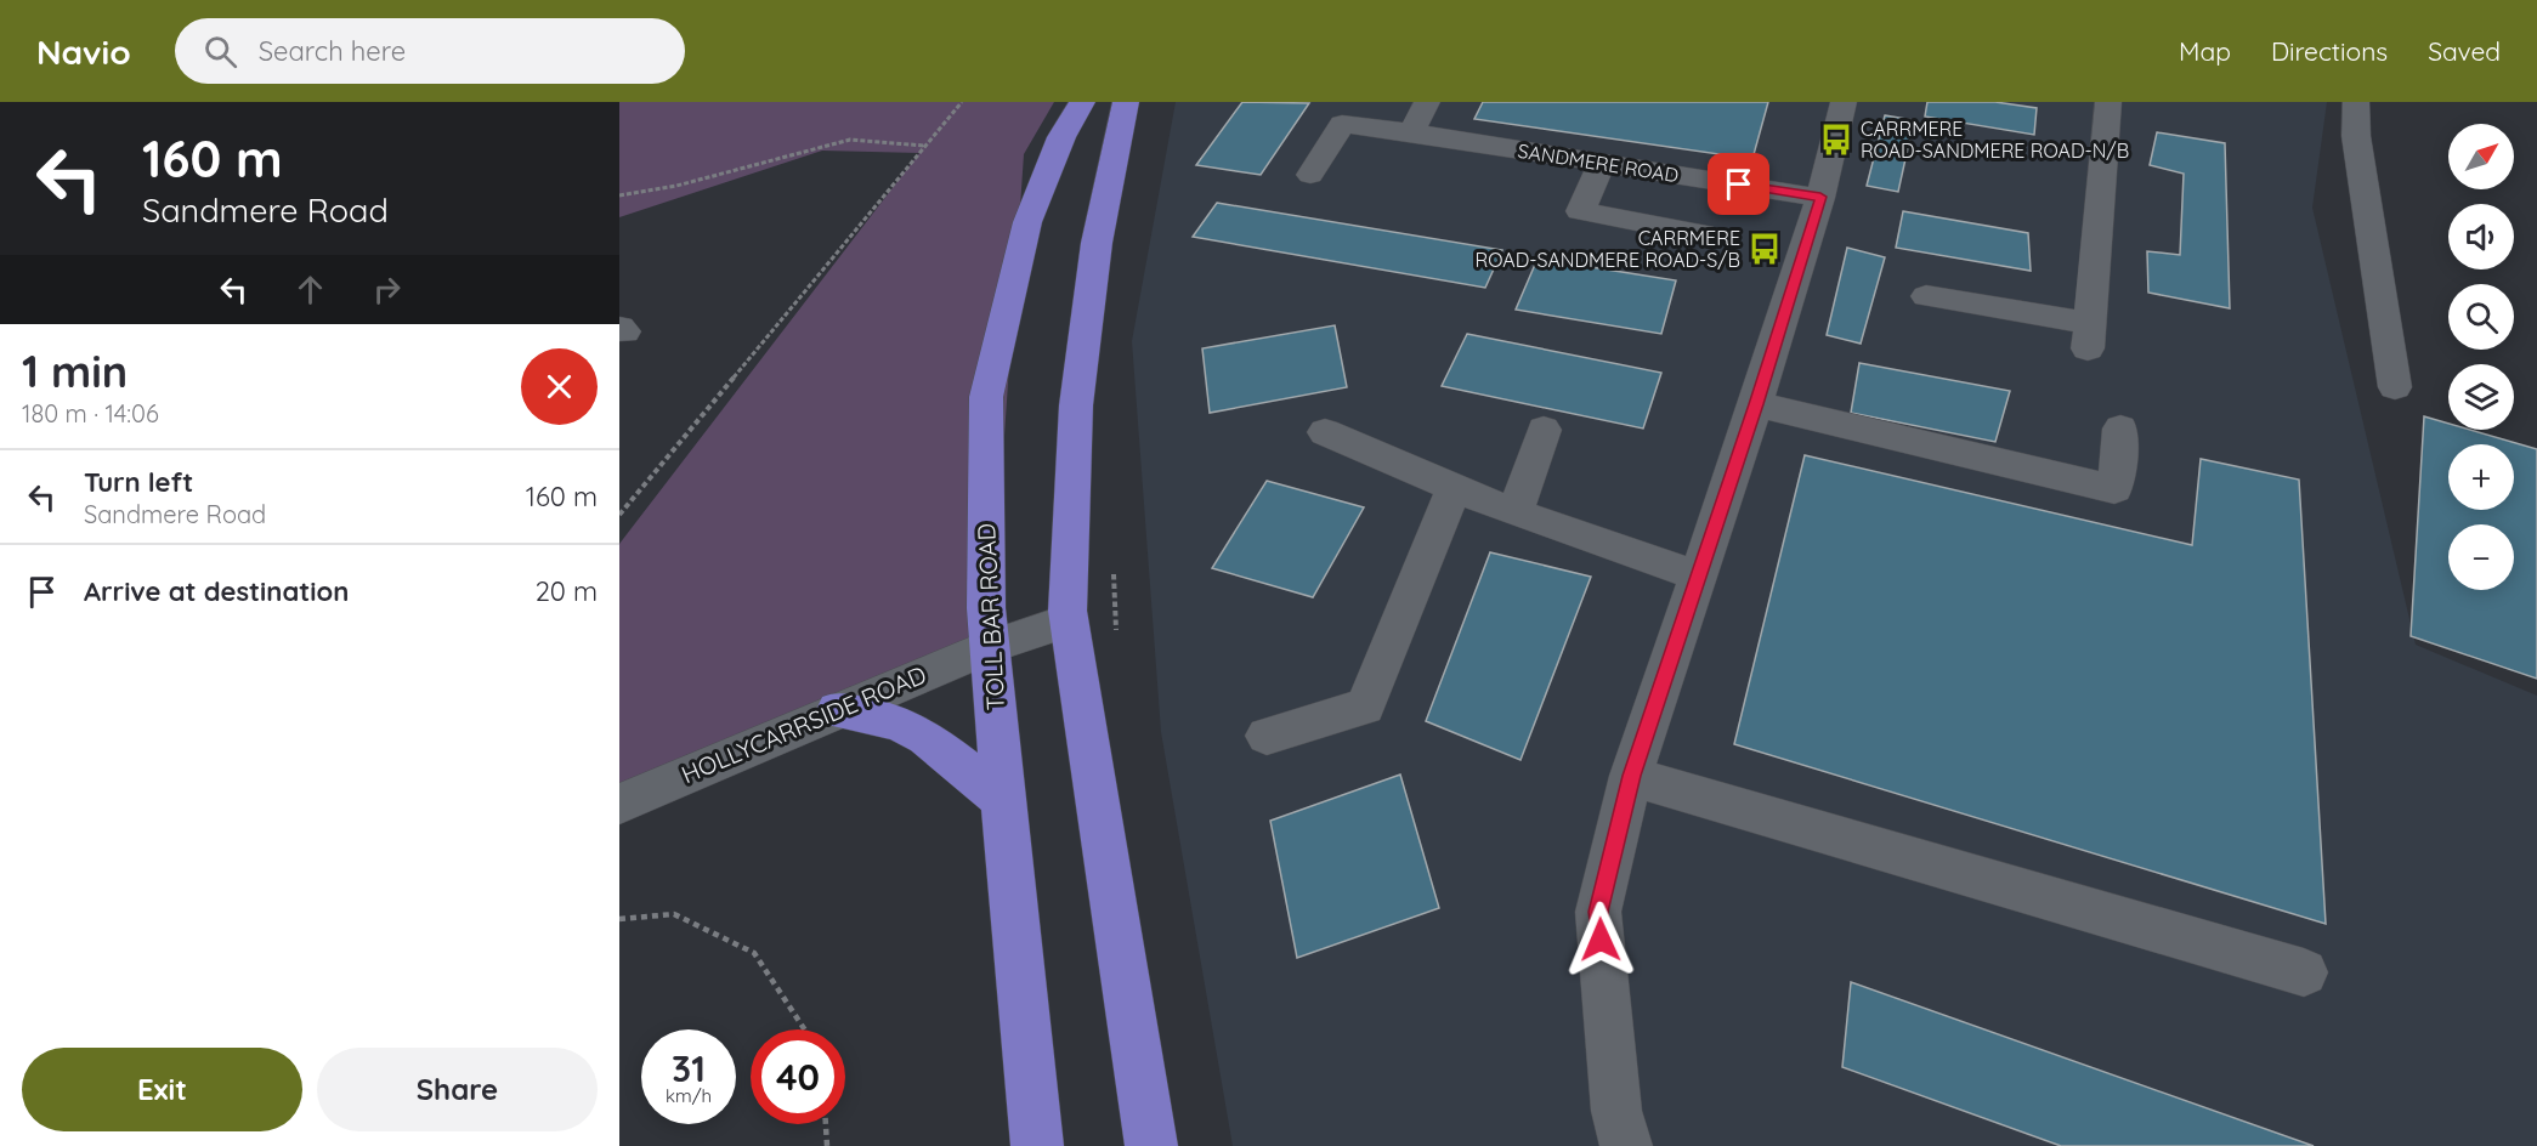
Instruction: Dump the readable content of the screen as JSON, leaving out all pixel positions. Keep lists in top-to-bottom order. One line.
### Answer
{"streets":{"main road":["TOLL BAR ROAD"],"street":["SANDMERE ROAD","HOLLYCARRSIDE ROAD"]},"crossings":[["TOLL BAR ROAD","HOLLYCARRSIDE ROAD"]],"places":{"bus stop":["CARRMERE ROAD-SANDMERE ROAD-N/B","CARRMERE ROAD-SANDMERE ROAD-S/B"]},"north":"top right","page":{"header":"Navio","search":"Search here","nav":["Map","Directions","Saved"],"turn":["160 m","Sandmere Road"],"map_buttons":["+","−"],"heading":["1 min","180 m · 14:06"],"list":[{"name":"Turn left","note":"Sandmere Road","value":"160 m"},{"name":"Arrive at destination","value":"20 m"}],"speed":"31 km/h","limit":"40","buttons":["Exit","Share"]}}
